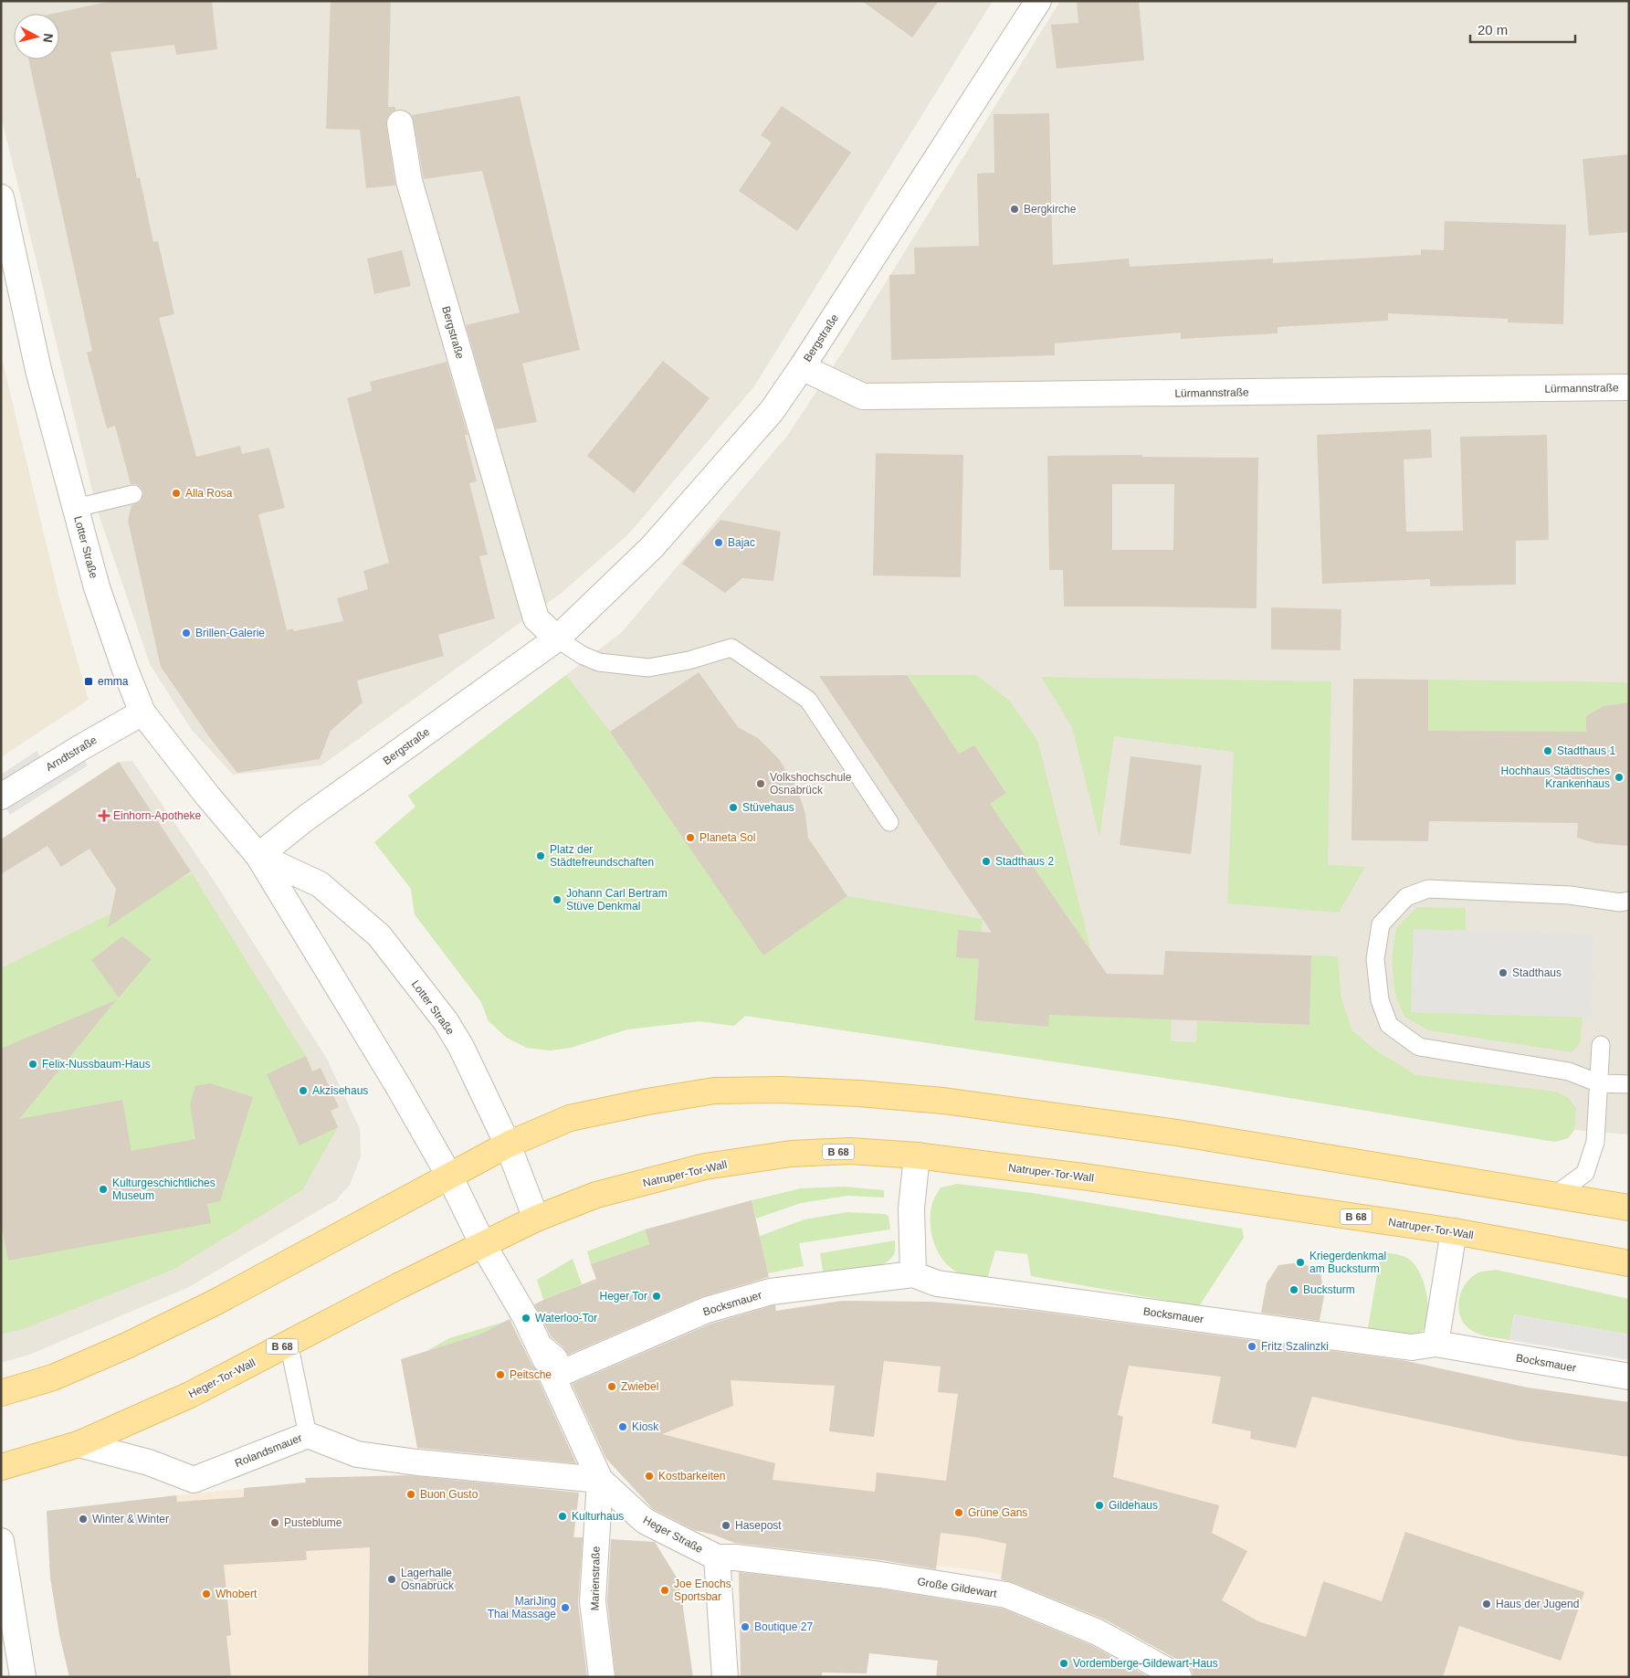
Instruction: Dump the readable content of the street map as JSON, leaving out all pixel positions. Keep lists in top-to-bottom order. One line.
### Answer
{"streets":{"main road":["B 68","Natruper-Tor-Wall","Heger-Tor-Wall"],"street":["Bergstraße","Lürmannstraße","Lotter Straße","Arndtstraße","Bocksmauer","Rolandsmauer","Heger Straße","Marienstraße","Große Gildewart"]},"crossings":[["Bergstraße","Lürmannstraße"],["Bergstraße","Lotter Straße"],["Lotter Straße","Arndtstraße"],["Lotter Straße","Natruper-Tor-Wall"],["Lotter Straße","Heger-Tor-Wall"],["Natruper-Tor-Wall","Heger-Tor-Wall"],["Bocksmauer","Heger Straße"],["Heger-Tor-Wall","Rolandsmauer"],["Rolandsmauer","Heger Straße"],["Rolandsmauer","Marienstraße"],["Heger Straße","Marienstraße"],["Heger Straße","Große Gildewart"]],"places":{"other":["Bergkirche","Alla Rosa","Bajac","Brillen-Galerie","Stadthaus 1","Hochhaus Städtisches Krankenhaus","Volkshochschule Osnabrück","Stüvehaus","Planeta Sol","Platz der Städtefreundschaften","Stadthaus 2","Johann Carl Bertram Stüve Denkmal","Stadthaus","Felix-Nussbaum-Haus","Akzisehaus","Kulturgeschichtliches Museum","Kriegerdenkmal am Bucksturm","Bucksturm","Heger Tor","Waterloo-Tor","Fritz Szalinzki","Peitsche","Zwiebel","Kiosk","Kostbarkeiten","Buon Gusto","Gildehaus","Grüne Gans","Kulturhaus","Winter & Winter","Pusteblume","Hasepost","Lagerhalle Osnabrück","Joe Enochs Sportsbar","Whobert","Haus der Jugend","MariJing Thai Massage","Boutique 27","Vordemberge-Gildewart-Haus"],"transit":["emma"],"health":["Einhorn-Apotheke"]},"scale_bar":"20 m","north":"right"}
